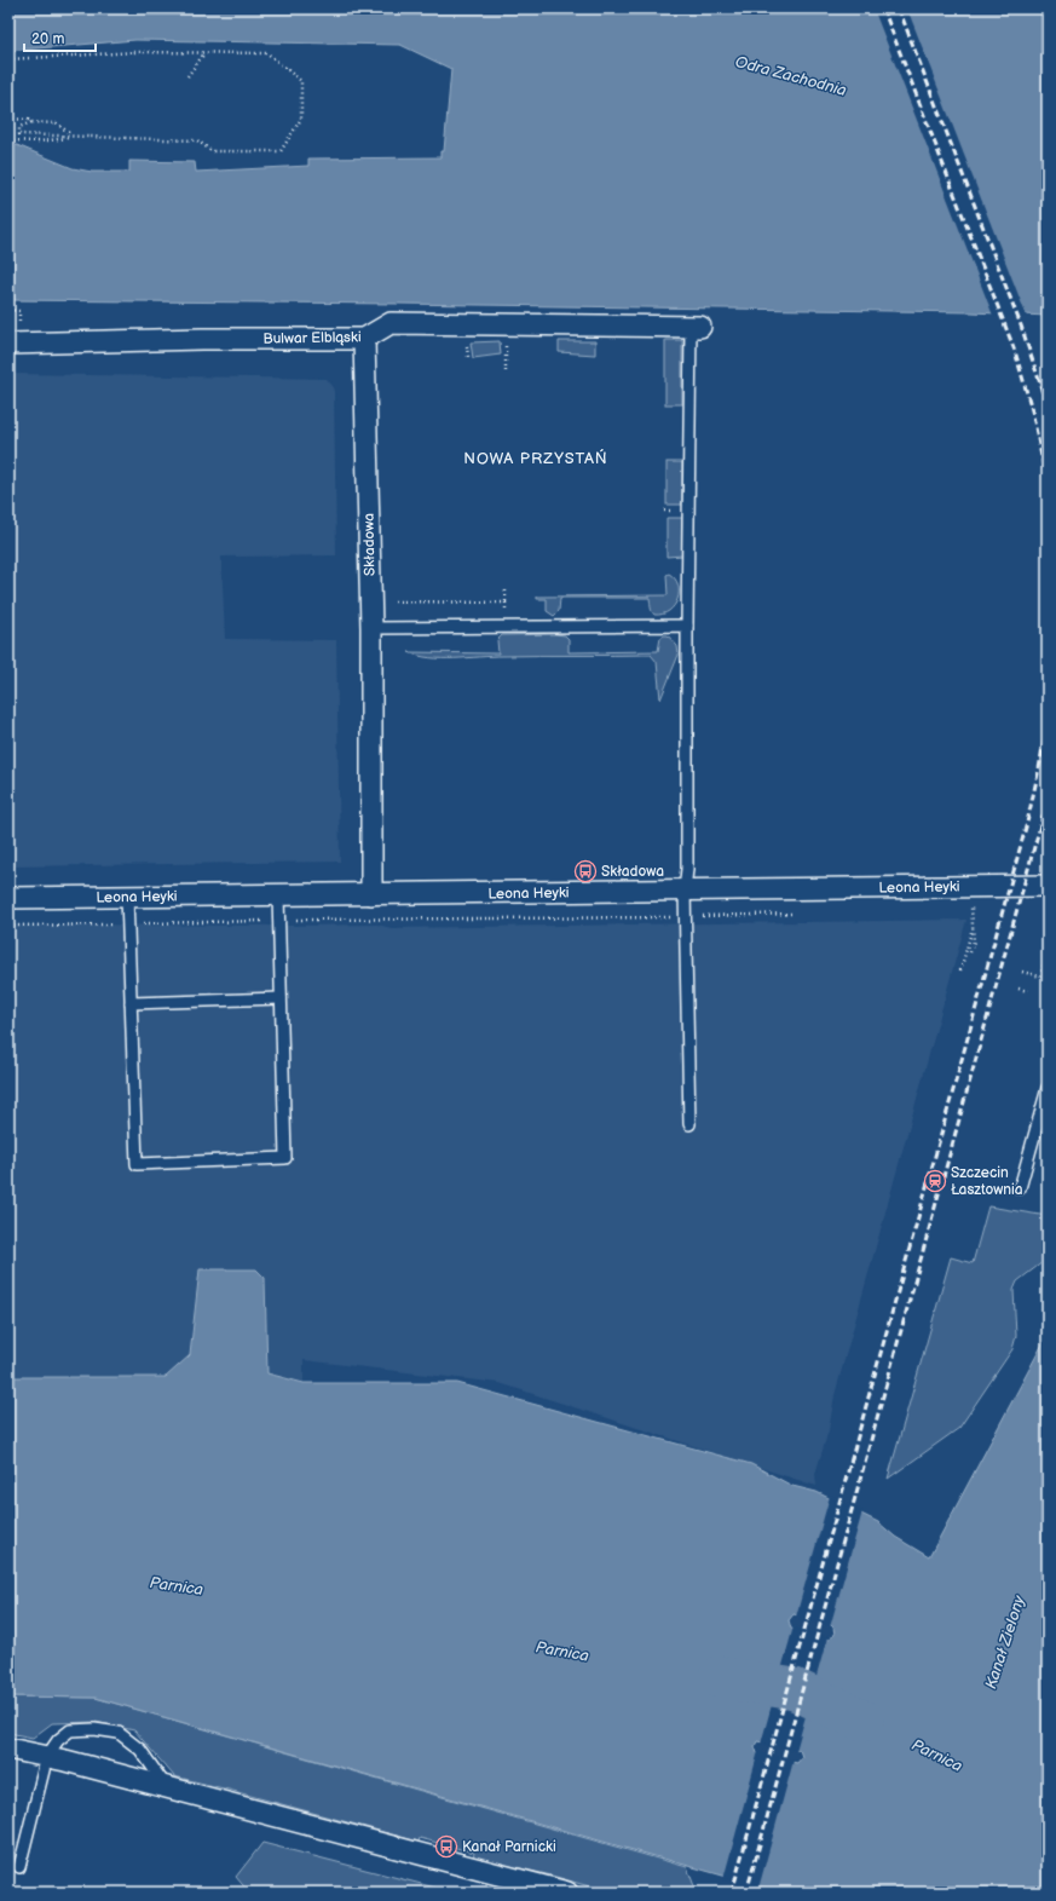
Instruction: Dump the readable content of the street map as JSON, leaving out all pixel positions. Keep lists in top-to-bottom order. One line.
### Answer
{"streets":{"street":["Bulwar Elbląski","Składowa","Leona Heyki"]},"crossings":[["Bulwar Elbląski","Składowa"],["Składowa","Leona Heyki"]],"districts":["NOWA PRZYSTAŃ"],"water":["Odra Zachodnia","Parnica","Kanał Zielony"],"places":{"bus stop":["Składowa","Kanał Parnicki"],"station":["Szczecin Łasztownia"]},"scale_bar":"20 m"}
